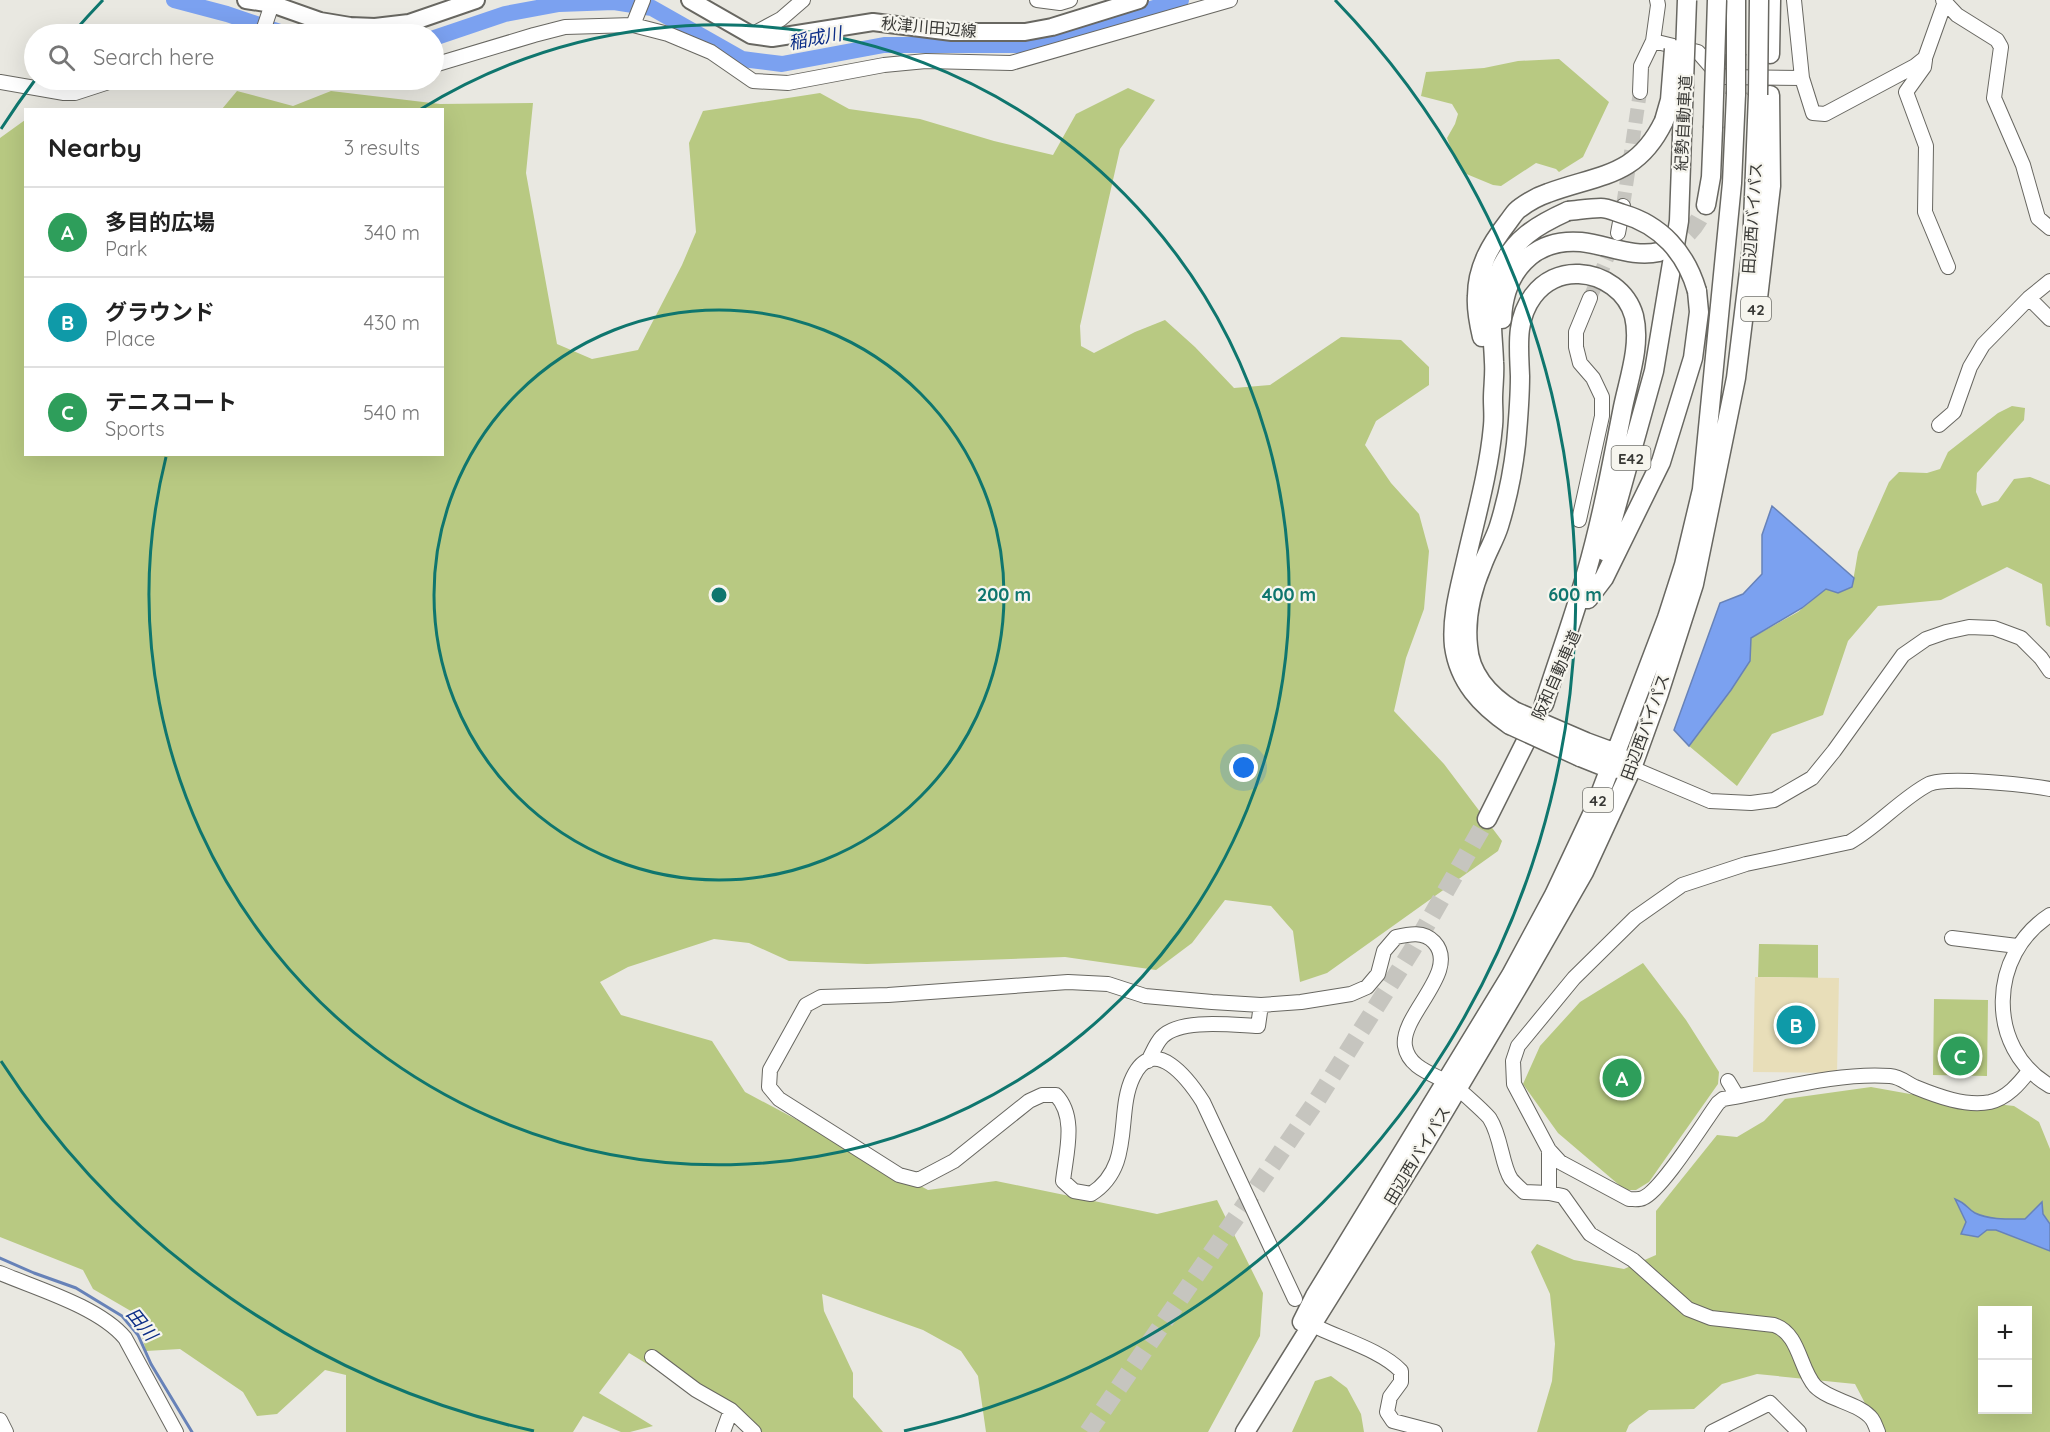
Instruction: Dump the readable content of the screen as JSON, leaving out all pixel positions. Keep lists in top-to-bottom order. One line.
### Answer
{"streets":{"highway":["紀勢自動車道","田辺西バイパス","42","E42","阪和自動車道"],"main road":["秋津川田辺線"]},"crossings":[["紀勢自動車道","阪和自動車道"],["田辺西バイパス","42"]],"water":["稲成川","田川"],"page":{"search":"Search here","heading":["Nearby","3 results"],"list":[{"mark":"A","name":"多目的広場","note":"Park","value":"340 m"},{"mark":"B","name":"グラウンド","note":"Place","value":"430 m"},{"mark":"C","name":"テニスコート","note":"Sports","value":"540 m"}],"pins":["B","C","A"],"map_buttons":["+","−"]},"rings":["200 m","400 m","600 m"]}
